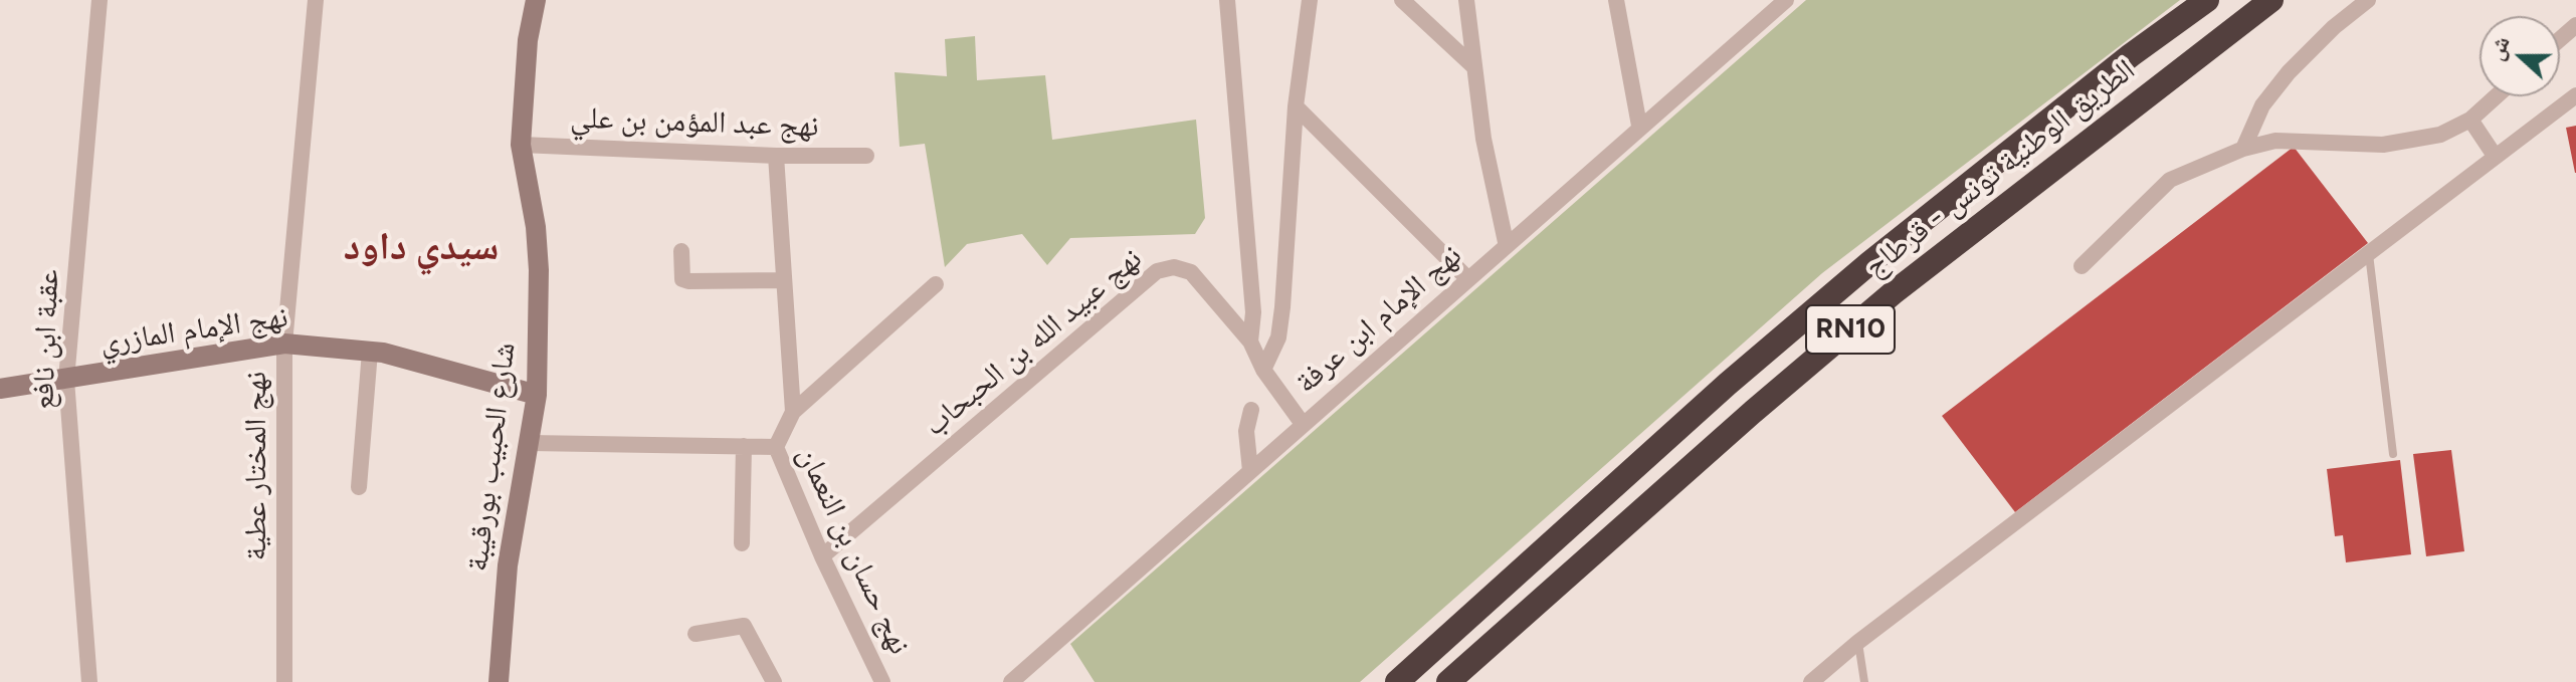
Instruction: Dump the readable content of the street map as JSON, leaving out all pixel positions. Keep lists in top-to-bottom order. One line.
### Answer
{"streets":{"highway":["الطريق الوطنية تونس - قرطاج","RN10"],"street":["نهج عبد المؤمن بن علي","نهج الإمام ابن عرفة","نهج الإمام المازري","عقبة ابن نافع","نهج عبيد الله بن الحبحاب","شارع الحبيب بورقيبة","نهج المختار عطية","نهج حسان بن النعمان"]},"crossings":[["نهج عبد المؤمن بن علي","شارع الحبيب بورقيبة"],["نهج الإمام ابن عرفة","نهج عبيد الله بن الحبحاب"],["نهج الإمام المازري","عقبة ابن نافع"],["نهج الإمام المازري","شارع الحبيب بورقيبة"],["نهج الإمام المازري","نهج المختار عطية"],["نهج عبيد الله بن الحبحاب","نهج حسان بن النعمان"],["شارع الحبيب بورقيبة","نهج حسان بن النعمان"]],"districts":["سيدي داود"],"north":"left"}
